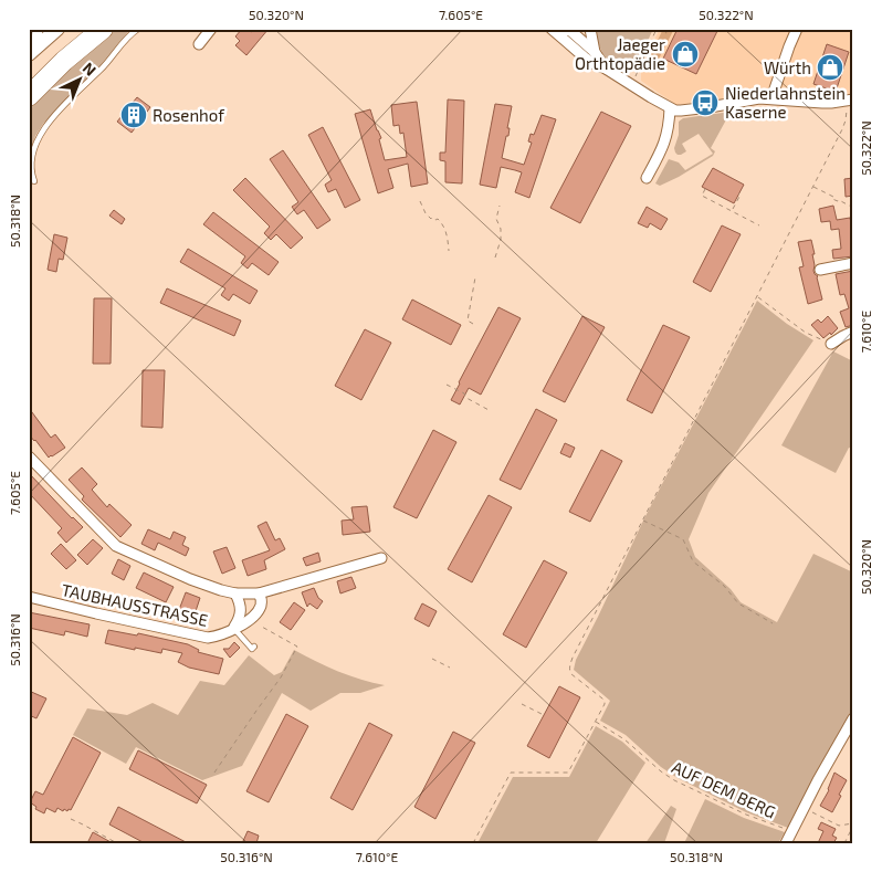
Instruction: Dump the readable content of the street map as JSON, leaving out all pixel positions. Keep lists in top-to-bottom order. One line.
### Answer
{"streets":{"street":["TAUBHAUSSTRASSE"],"path":["AUF DEM BERG"]},"places":{"shop":["Jaeger Orthtopädie","Würth"],"bus stop":["Niederlahnstein Kaserne"],"building":["Rosenhof"]},"north":"top right","coordinates":["50.320°N","7.605°E","50.322°N","50.318°N","7.610°E","50.316°N"]}
